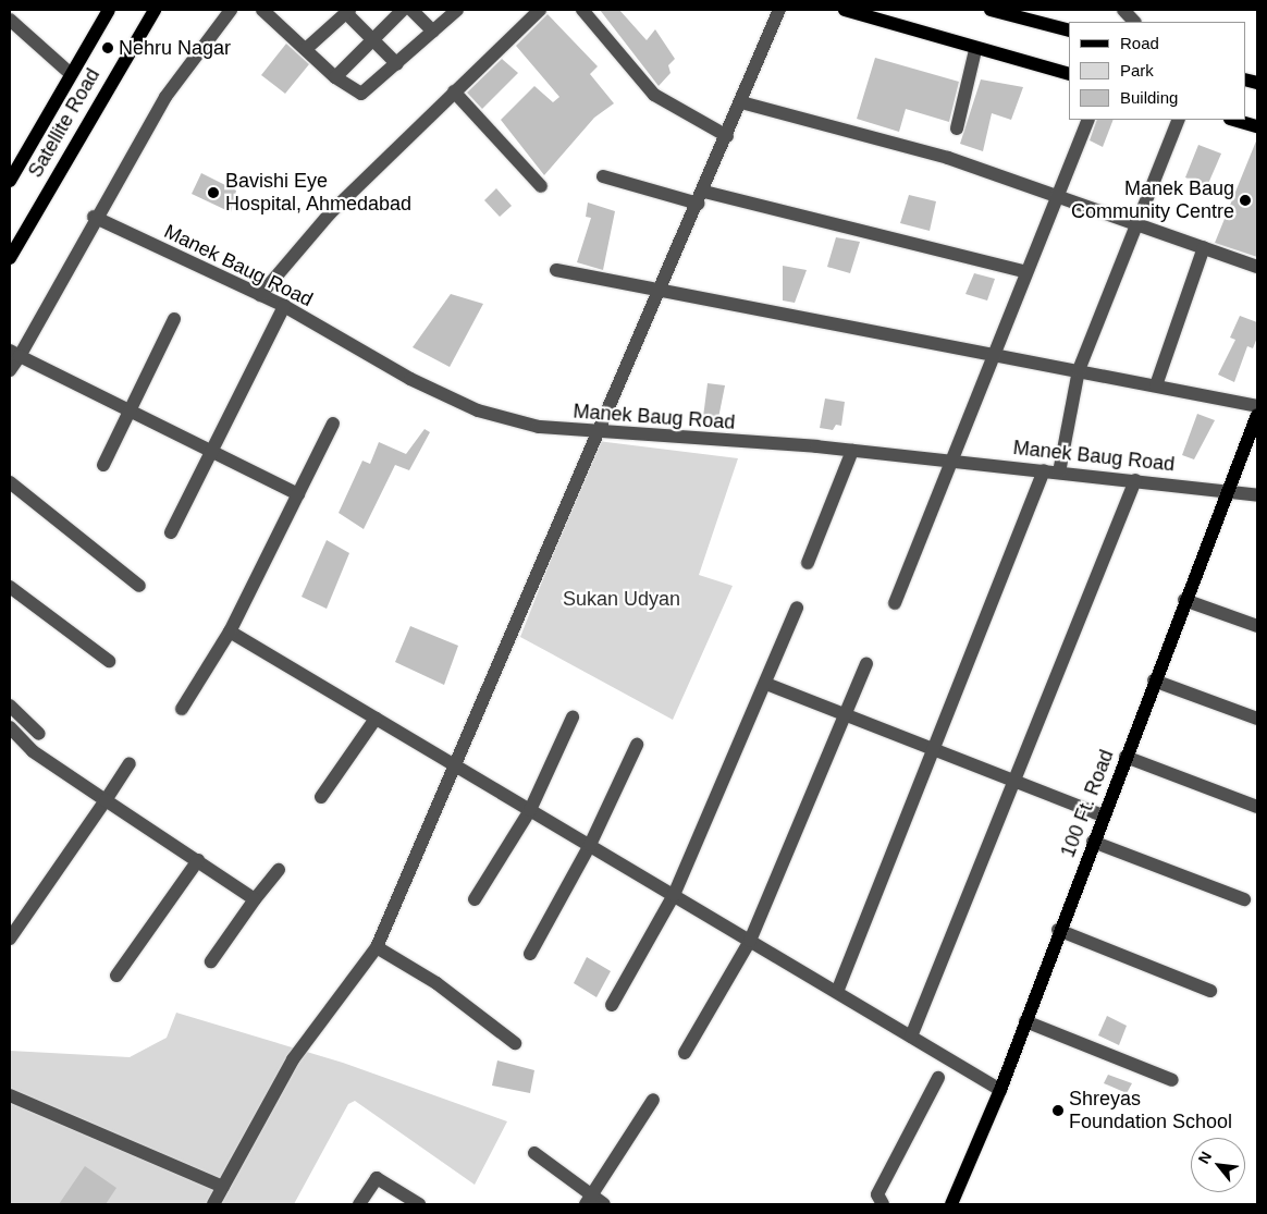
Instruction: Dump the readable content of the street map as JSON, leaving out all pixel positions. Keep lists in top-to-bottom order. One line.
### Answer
{"streets":{"main road":["Satellite Road","100 Ft. Road"],"street":["Manek Baug Road"]},"crossings":[["Manek Baug Road","100 Ft. Road"]],"parks":["Sukan Udyan"],"places":["Nehru Nagar","Bavishi Eye Hospital, Ahmedabad","Manek Baug Community Centre","Shreyas Foundation School"],"legend":["Road","Park","Building"],"north":"top left"}
